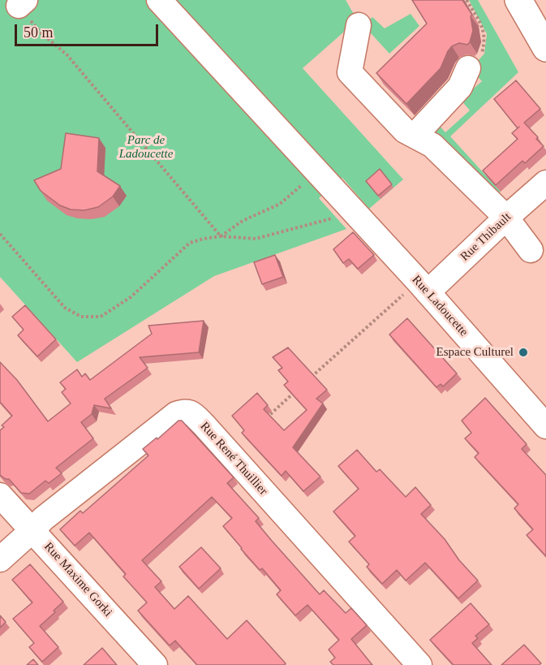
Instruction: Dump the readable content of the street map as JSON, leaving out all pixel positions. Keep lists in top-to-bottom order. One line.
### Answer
{"streets":{"street":["Rue Thibault","Rue Ladoucette","Rue René Thuillier","Rue Maxime Gorki"]},"crossings":[["Rue Thibault","Rue Ladoucette"],["Rue René Thuillier","Rue Maxime Gorki"]],"parks":["Parc de Ladoucette"],"places":["Espace Culturel"],"scale_bar":"50 m"}
